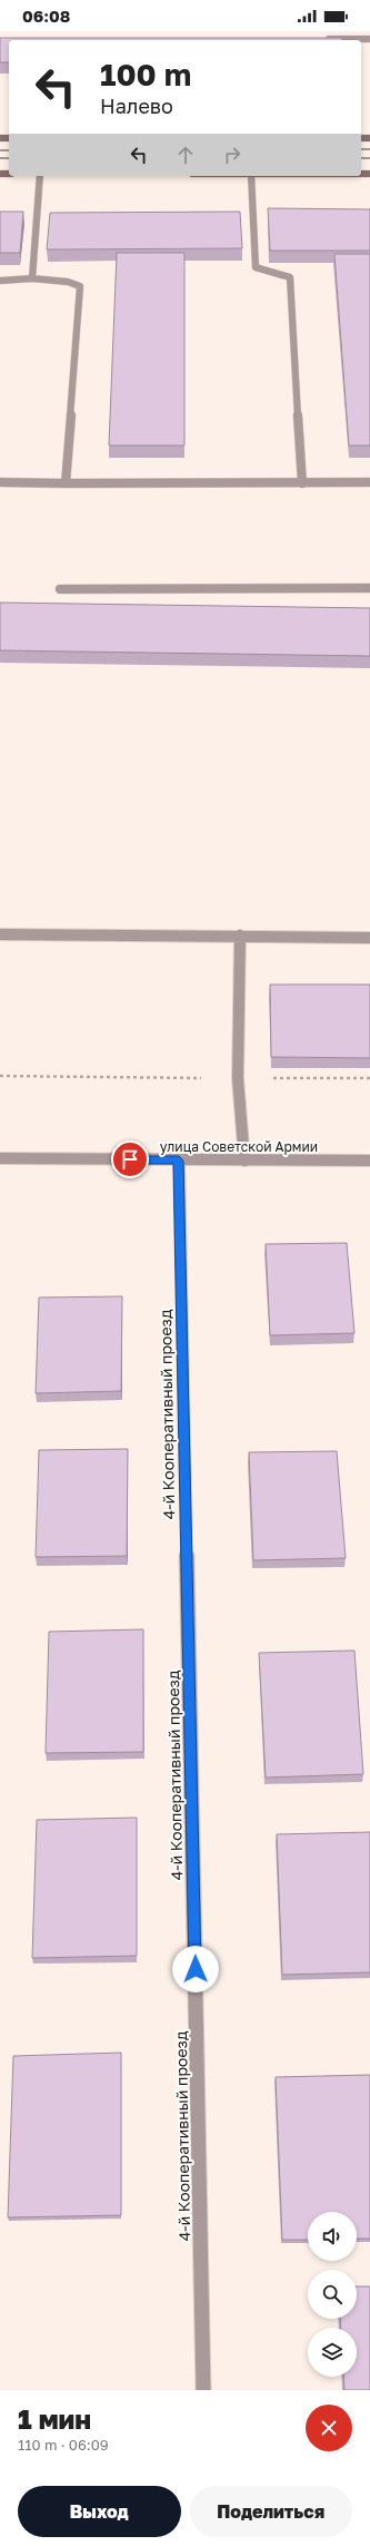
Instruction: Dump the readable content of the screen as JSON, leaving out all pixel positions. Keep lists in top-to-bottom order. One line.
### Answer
{"streets":{"street":["улица Советской Армии","4-й Кооперативный проезд"]},"crossings":[["улица Советской Армии","4-й Кооперативный проезд"]],"page":{"status":"06:08","turn":["100 m","Налево"],"heading":["1 мин","110 m · 06:09"],"buttons":["Выход","Поделиться"]}}
